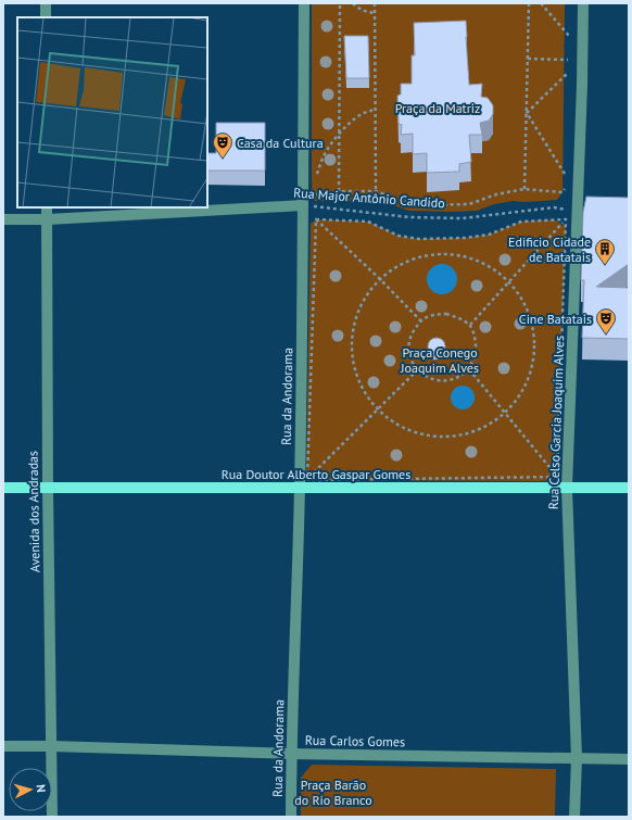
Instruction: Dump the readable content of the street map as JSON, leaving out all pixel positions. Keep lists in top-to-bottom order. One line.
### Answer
{"streets":{"main road":["Rua Doutor Alberto Gaspar Gomes"],"street":["Rua Major Antônio Candido","Rua da Andorama","Rua Celso Garcia Joaquim Alves","Avenida dos Andradas","Rua Carlos Gomes"]},"crossings":[["Rua Major Antônio Candido","Rua da Andorama"],["Rua Major Antônio Candido","Rua Celso Garcia Joaquim Alves"],["Rua Major Antônio Candido","Avenida dos Andradas"],["Rua da Andorama","Rua Doutor Alberto Gaspar Gomes"],["Rua da Andorama","Rua Carlos Gomes"],["Rua Celso Garcia Joaquim Alves","Rua Doutor Alberto Gaspar Gomes"],["Rua Celso Garcia Joaquim Alves","Rua Carlos Gomes"],["Rua Doutor Alberto Gaspar Gomes","Avenida dos Andradas"],["Avenida dos Andradas","Rua Carlos Gomes"]],"parks":["Praça da Matriz","Praça Conego Joaquim Alves","Praça Barão do Rio Branco"],"places":{"theatre":["Casa da Cultura","Cine Batatais"],"building":["Edificio Cidade de Batatais"]},"north":"right"}
